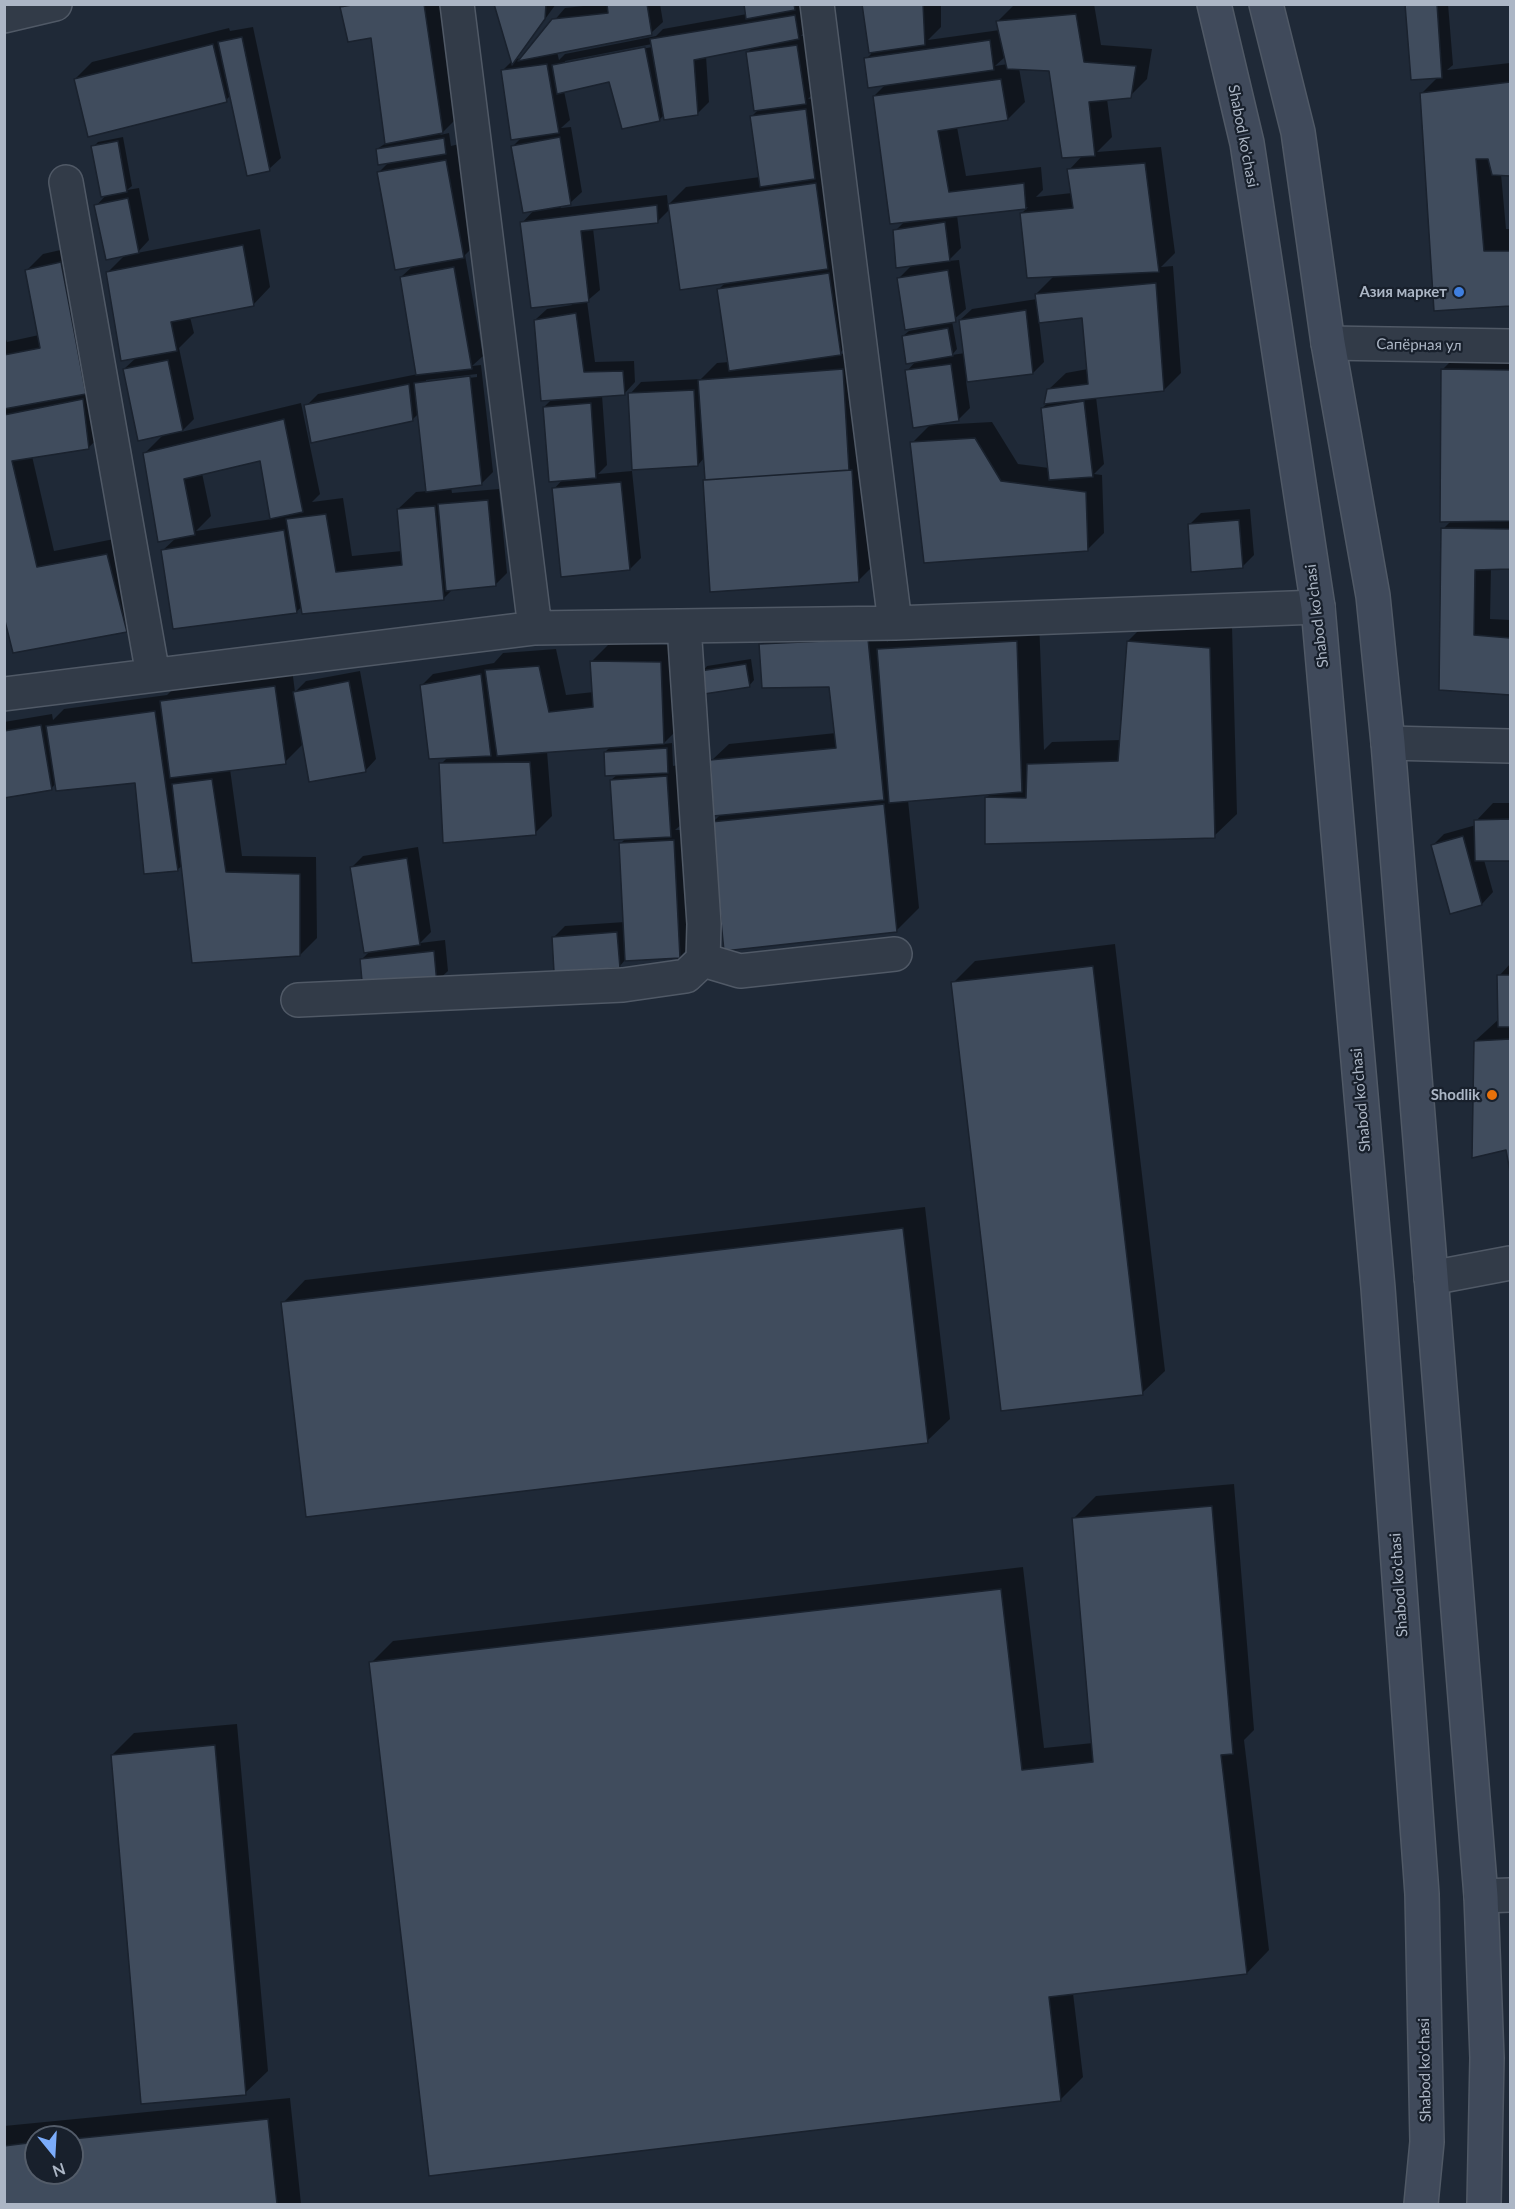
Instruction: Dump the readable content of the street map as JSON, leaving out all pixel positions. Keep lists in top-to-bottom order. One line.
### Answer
{"streets":{"main road":["Shabod ko'chasi"],"street":["Сапёрная ул"]},"places":["Азия маркет","Shodlik"],"north":"bottom"}
